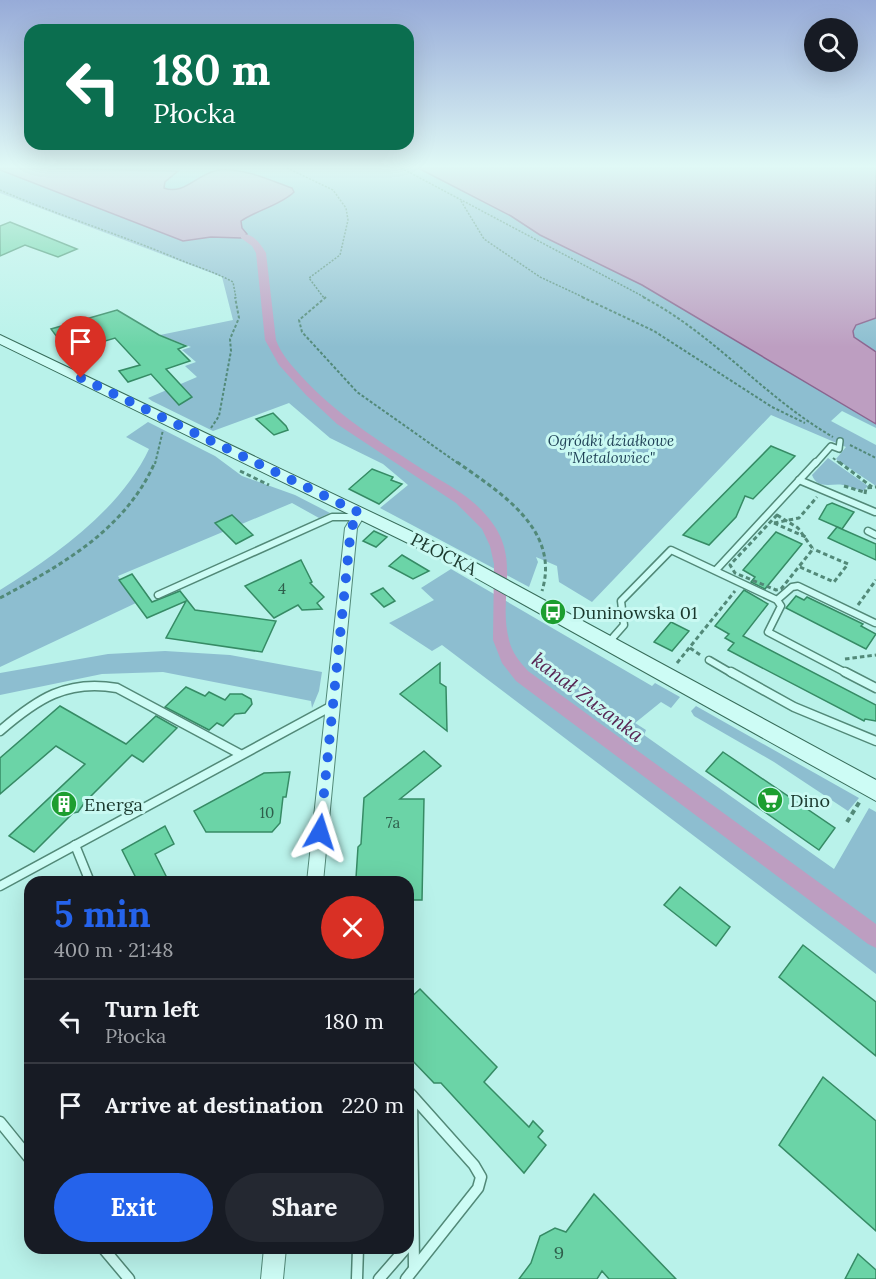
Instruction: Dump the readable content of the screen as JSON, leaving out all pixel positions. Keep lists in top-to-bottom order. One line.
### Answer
{"streets":{"street":["PŁOCKA"]},"water":["kanał Zuzanka"],"parks":["Ogródki działkowe \"Metalowiec\""],"places":{"bus stop":["Duninowska 01"],"supermarket":["Dino"],"building":["Energa"]},"house_numbers":["4","10","7a","9"],"page":{"turn":["180 m","Płocka"],"heading":["5 min","400 m · 21:48"],"list":[{"name":"Turn left","note":"Płocka","value":"180 m"},{"name":"Arrive at destination","value":"220 m"}],"buttons":["Exit","Share"]}}
